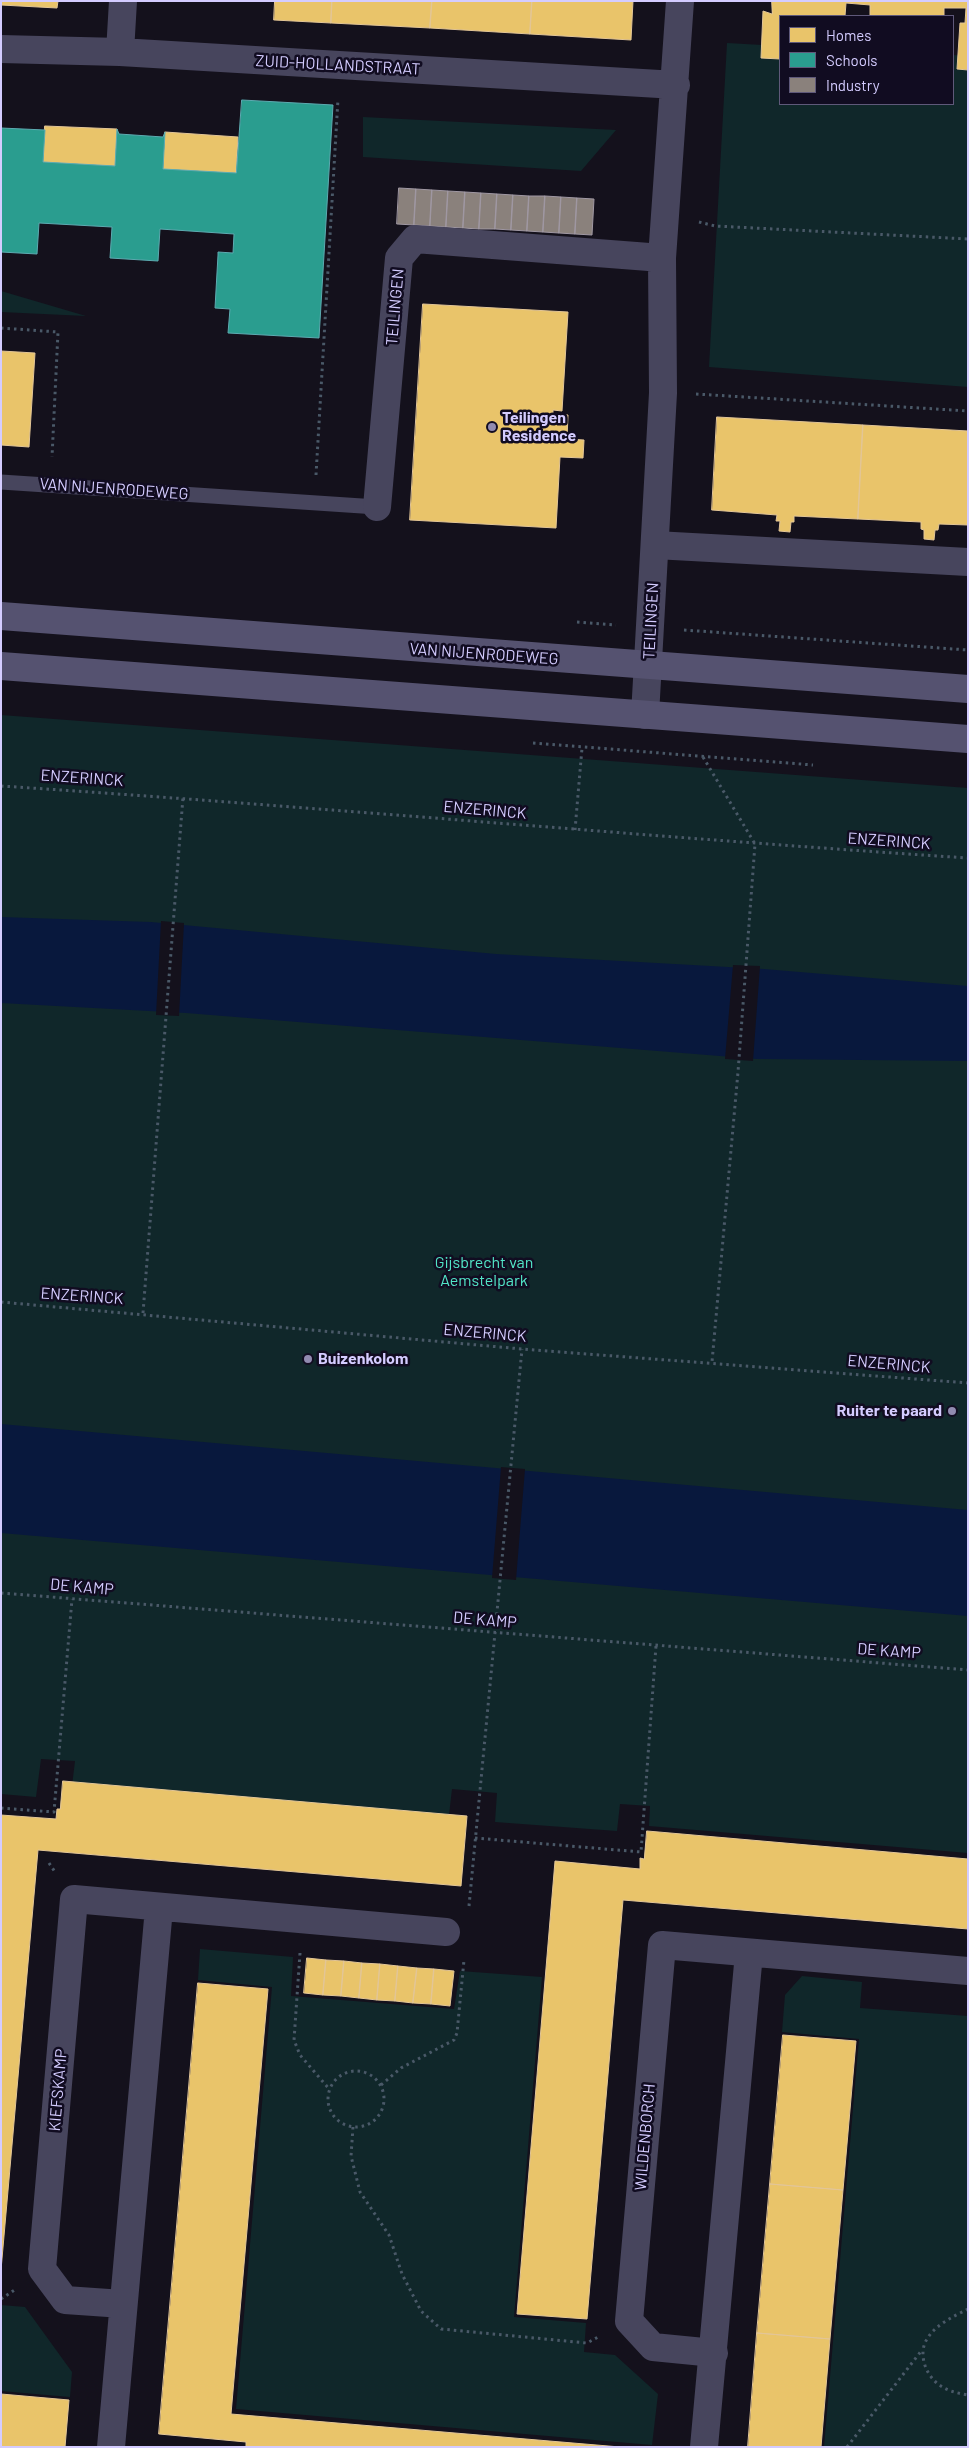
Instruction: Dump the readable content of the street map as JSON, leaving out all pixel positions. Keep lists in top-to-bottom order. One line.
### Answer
{"streets":{"main road":["VAN NIJENRODEWEG"],"street":["ZUID-HOLLANDSTRAAT","TEILINGEN","KIEFSKAMP","WILDENBORCH"],"path":["ENZERINCK","DE KAMP"]},"crossings":[["ZUID-HOLLANDSTRAAT","TEILINGEN"],["TEILINGEN","VAN NIJENRODEWEG"]],"parks":["Gijsbrecht van Aemstelpark"],"places":["Teilingen Residence","Buizenkolom","Ruiter te paard"],"legend":["Homes","Schools","Industry"]}
